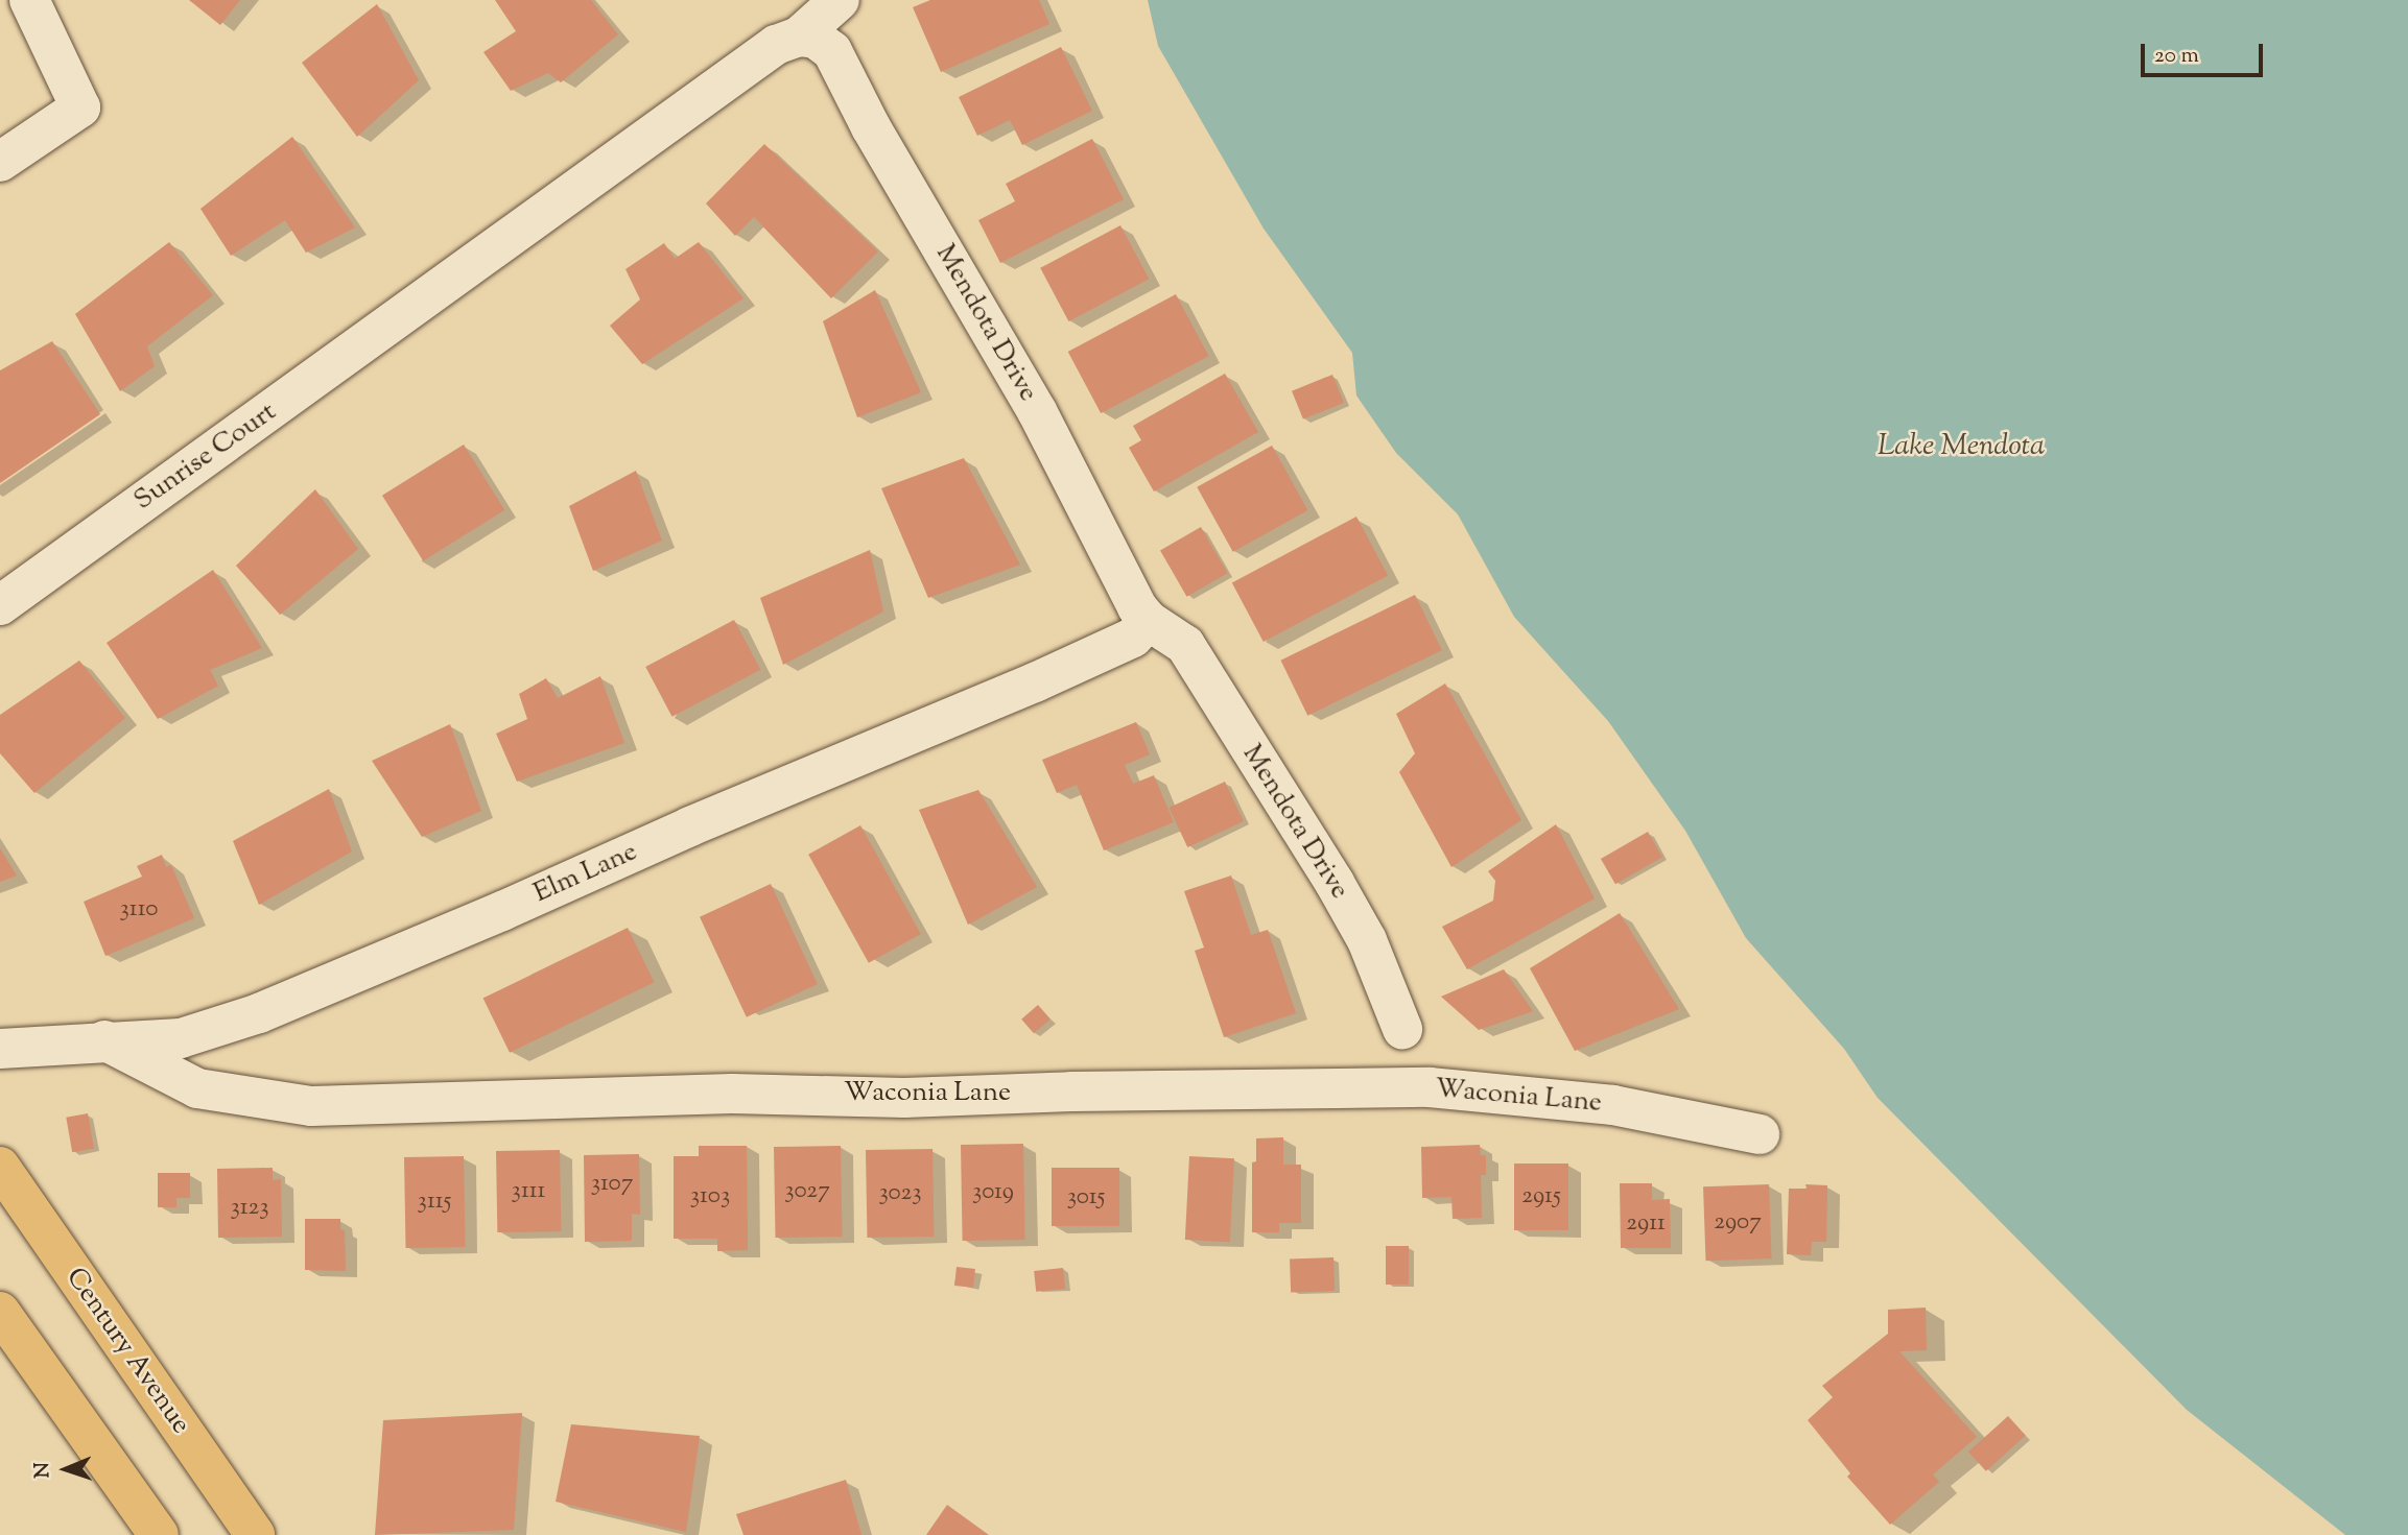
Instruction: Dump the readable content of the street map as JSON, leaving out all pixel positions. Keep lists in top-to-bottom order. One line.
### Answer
{"streets":{"main road":["Century Avenue"],"street":["Mendota Drive","Sunrise Court","Elm Lane","Waconia Lane"]},"crossings":[["Mendota Drive","Sunrise Court"],["Mendota Drive","Elm Lane"],["Elm Lane","Waconia Lane"]],"water":["Lake Mendota"],"house_numbers":["3110","3107","3111","3027","3019","3023","3103","2915","3015","3115","3123","2907","2911"],"scale_bar":"20 m","north":"left"}
